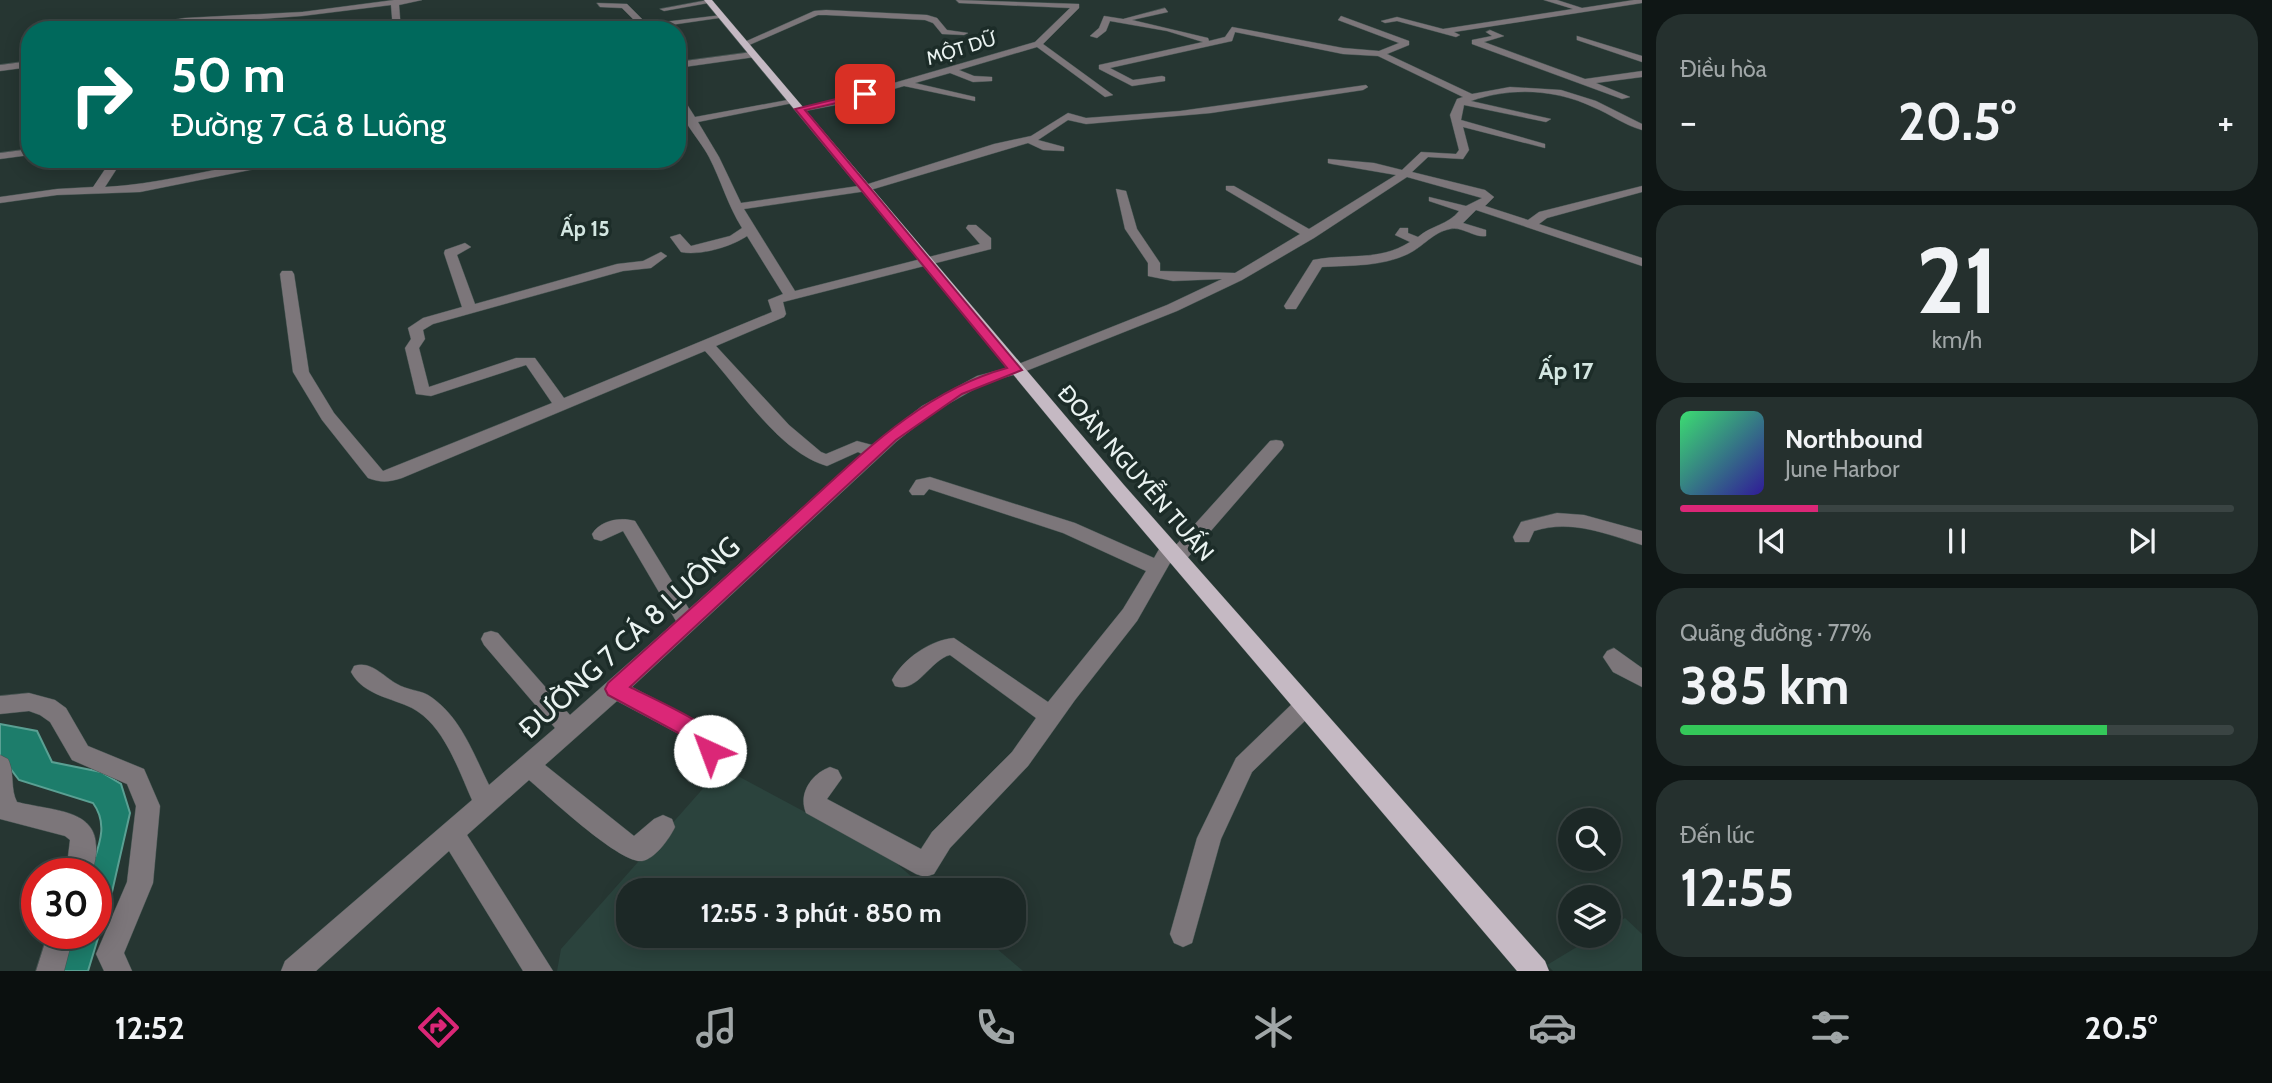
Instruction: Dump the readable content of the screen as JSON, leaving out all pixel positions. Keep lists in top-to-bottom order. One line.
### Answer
{"streets":{"main road":["ĐOÀN NGUYỄN TUẤN"],"street":["MỘT DỮ","ĐƯỜNG 7 CÁ 8 LUÔNG"]},"crossings":[["MỘT DỮ","ĐOÀN NGUYỄN TUẤN"],["ĐOÀN NGUYỄN TUẤN","ĐƯỜNG 7 CÁ 8 LUÔNG"]],"districts":["Ấp 15","Ấp 17"],"page":{"tile":["Điều hòa",["21","km/h"],["Quãng đường · 77%","385 km"],["Đến lúc","12:55"]],"turn":["50 m","Đường 7 Cá 8 Luông"],"heat":["−","20.5°","+"],"song":["Northbound","June Harbor"],"limit":"30","trip":"12:55 · 3 phút · 850 m","tabs":["12:52","20.5°"]}}
